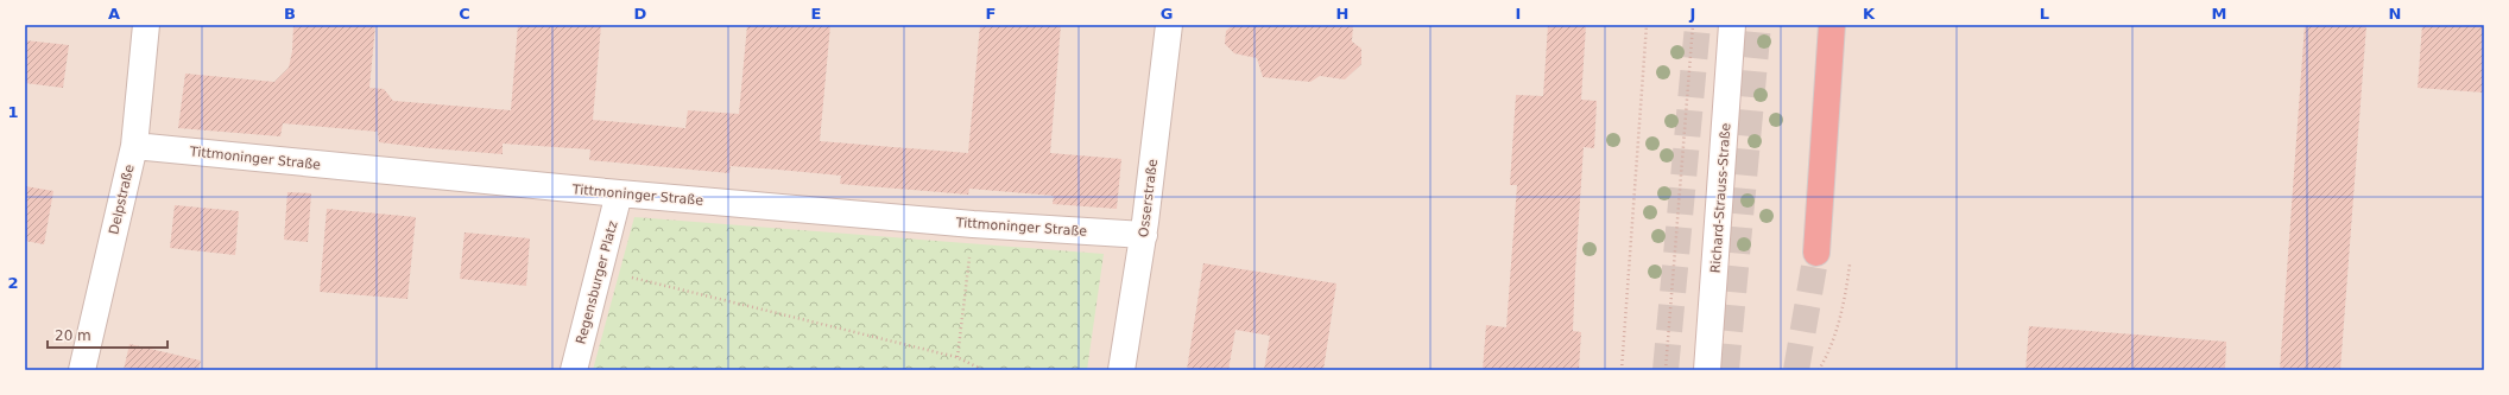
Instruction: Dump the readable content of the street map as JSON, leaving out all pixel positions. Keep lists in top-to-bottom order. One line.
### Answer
{"streets":{"street":["Tittmoninger Straße","Osserstraße","Richard-Strauss-Straße","Delpstraße","Regensburger Platz"]},"crossings":[["Tittmoninger Straße","Osserstraße"],["Tittmoninger Straße","Delpstraße"],["Tittmoninger Straße","Regensburger Platz"]],"scale_bar":"20 m","grid":{"columns":["A","B","C","D","E","F","G","H","I","J","K","L","M","N"],"rows":["1","2"]}}
